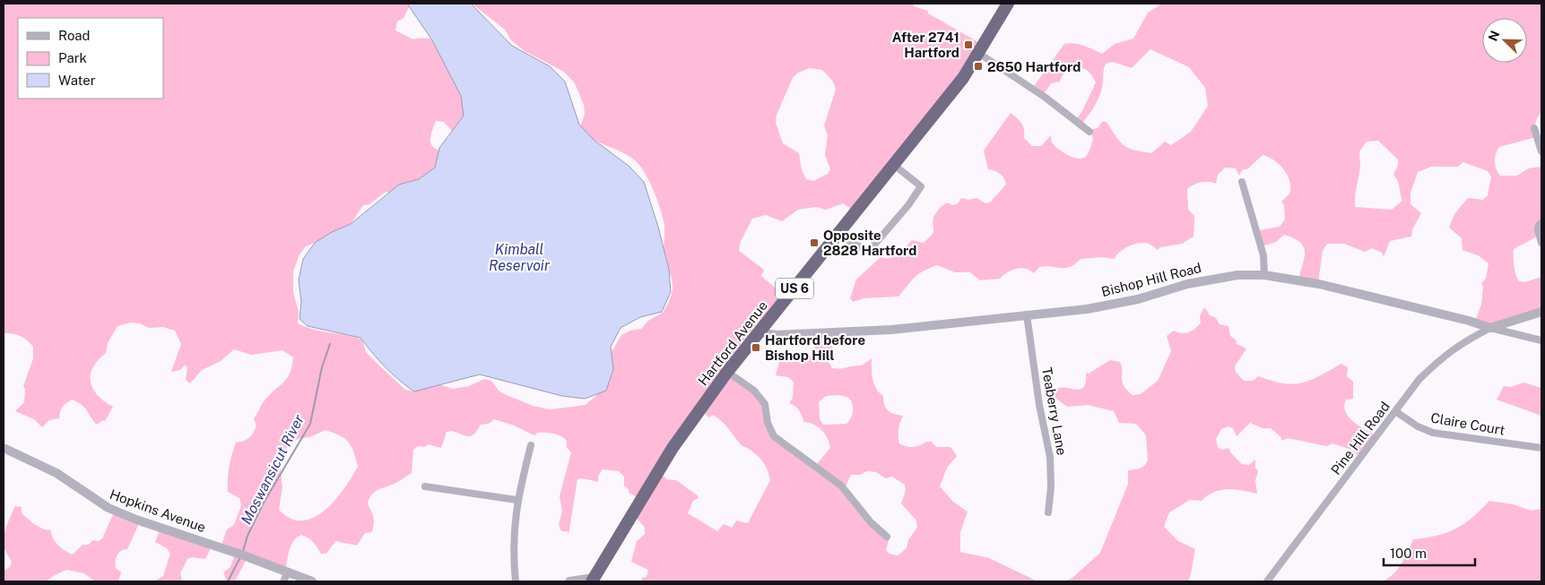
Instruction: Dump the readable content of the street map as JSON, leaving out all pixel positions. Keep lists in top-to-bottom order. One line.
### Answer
{"streets":{"highway":["US 6","Hartford Avenue"],"street":["Bishop Hill Road","Teaberry Lane","Claire Court","Pine Hill Road","Hopkins Avenue"]},"crossings":[["Bishop Hill Road","Hartford Avenue"],["Bishop Hill Road","Teaberry Lane"],["Bishop Hill Road","Pine Hill Road"],["Claire Court","Pine Hill Road"]],"water":["Kimball Reservoir","Moswansicut River"],"places":{"transit":["After 2741 Hartford","2650 Hartford","Opposite 2828 Hartford","Hartford before Bishop Hill"]},"legend":["Road","Park","Water"],"scale_bar":"100 m","north":"top left"}
